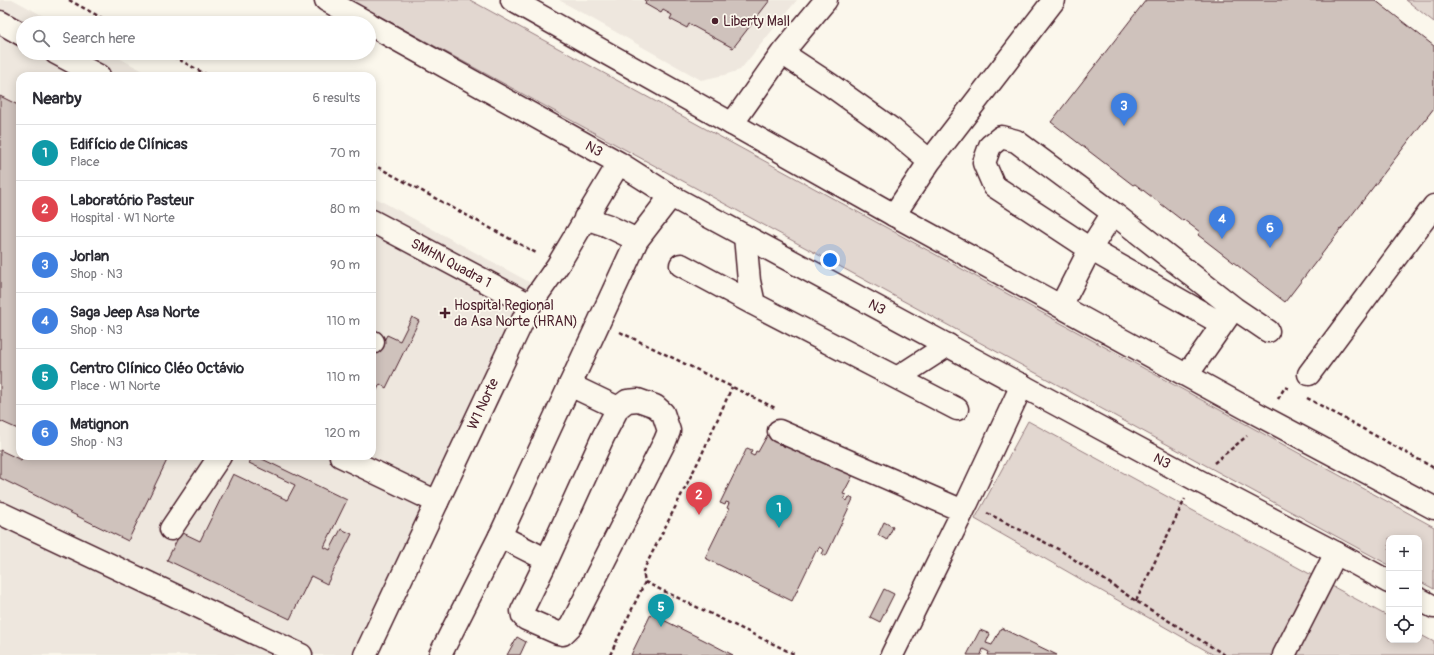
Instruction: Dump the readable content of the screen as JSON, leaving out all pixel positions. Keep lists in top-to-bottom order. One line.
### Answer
{"streets":{"main road":["N3","SMHN Quadra 1","W1 Norte"]},"crossings":[["N3","W1 Norte"],["SMHN Quadra 1","W1 Norte"]],"places":{"other":["Liberty Mall"],"health":["Hospital Regional da Asa Norte (HRAN)"]},"page":{"search":"Search here","heading":["Nearby","6 results"],"pins":["3","4","6","2","1","5"],"list":[{"mark":"1","name":"Edifício de Clínicas","note":"Place","value":"70 m"},{"mark":"2","name":"Laboratório Pasteur","note":"Hospital · W1 Norte","value":"80 m"},{"mark":"3","name":"Jorlan","note":"Shop · N3","value":"90 m"},{"mark":"4","name":"Saga Jeep Asa Norte","note":"Shop · N3","value":"110 m"},{"mark":"5","name":"Centro Clínico Cléo Octávio","note":"Place · W1 Norte","value":"110 m"},{"mark":"6","name":"Matignon","note":"Shop · N3","value":"120 m"}],"map_buttons":["+","−"]}}
